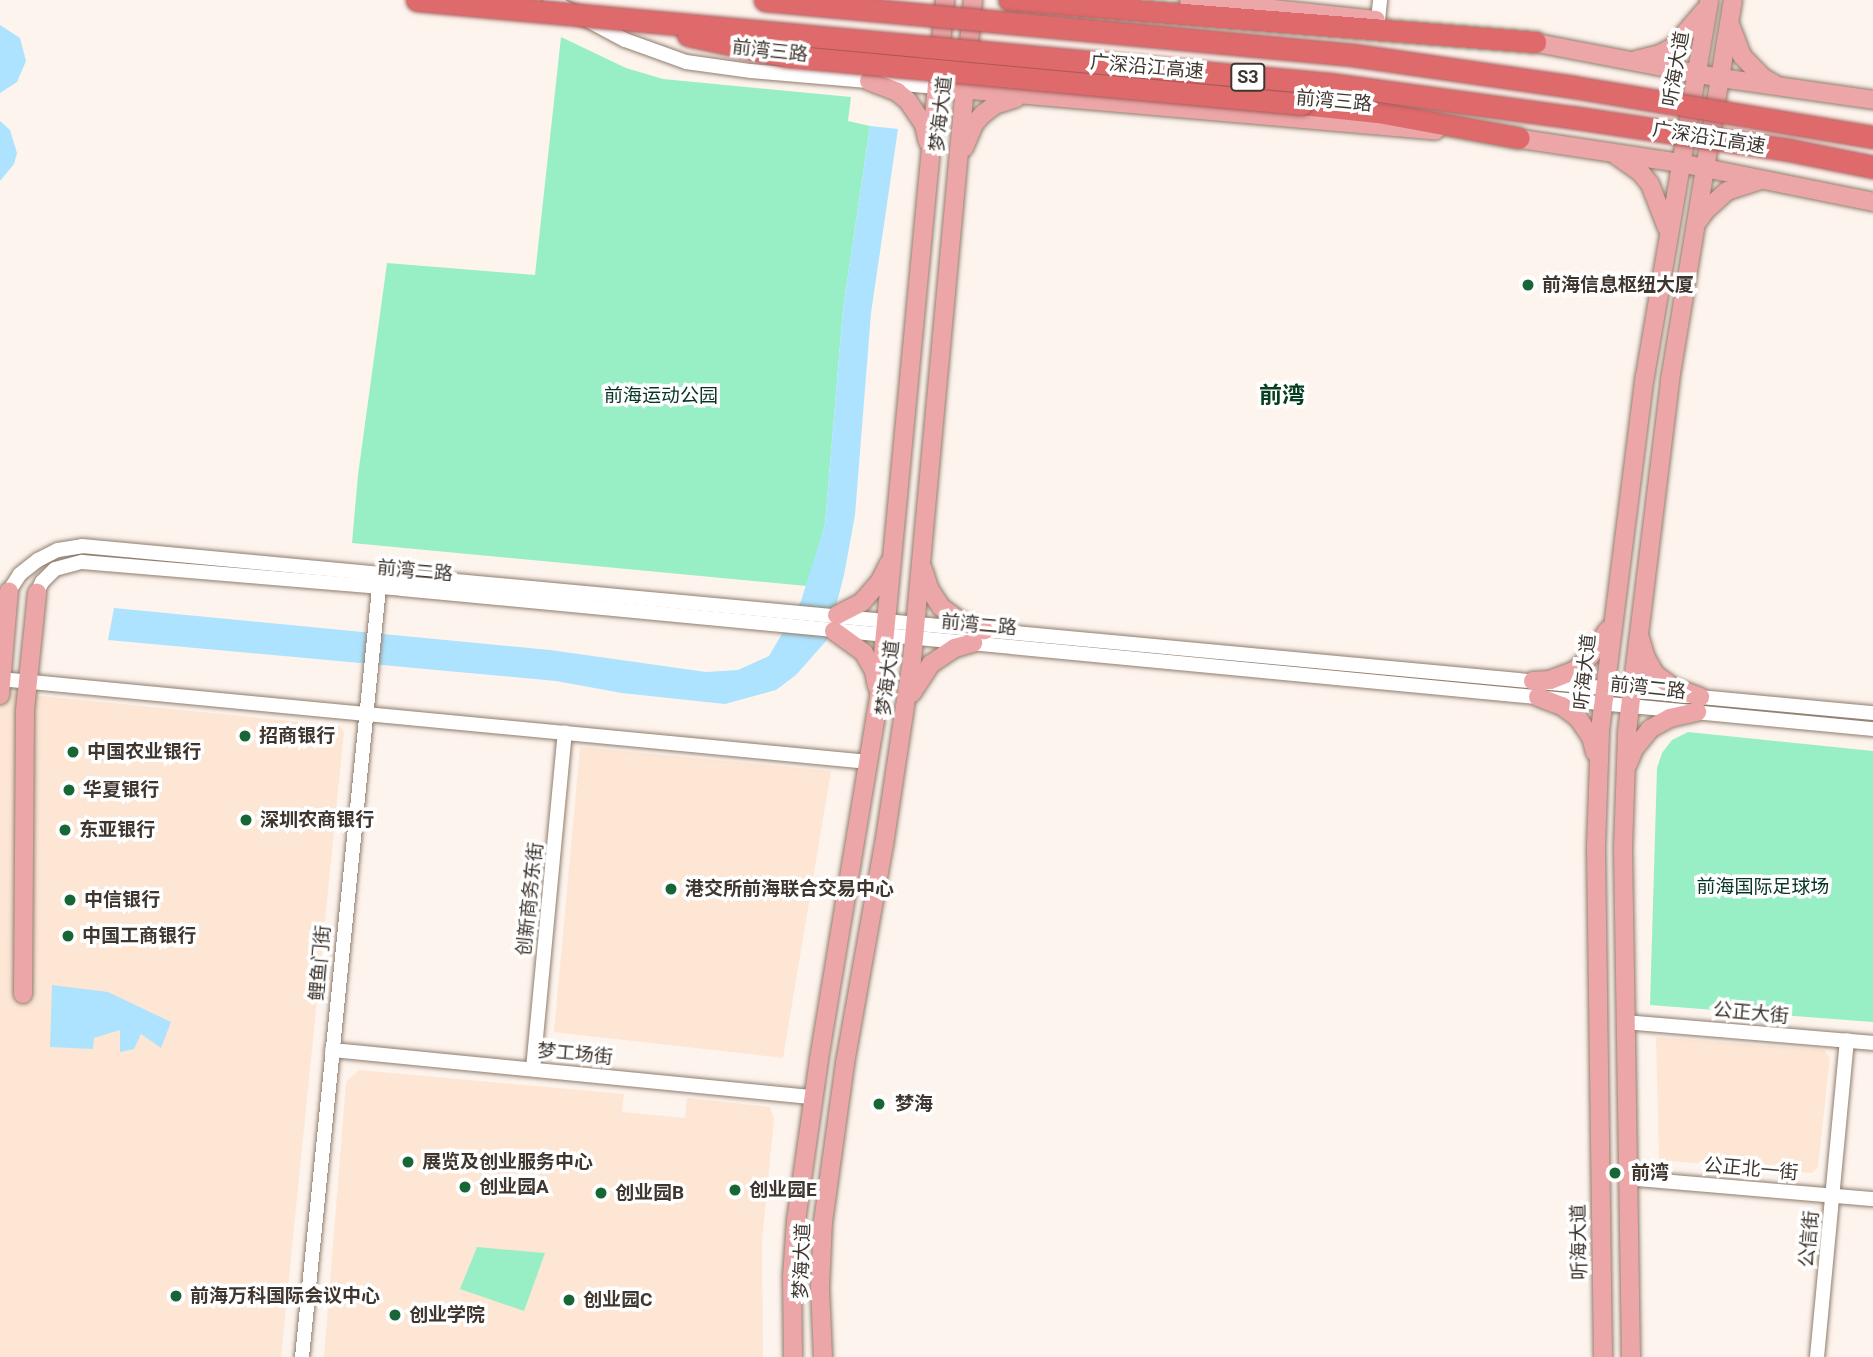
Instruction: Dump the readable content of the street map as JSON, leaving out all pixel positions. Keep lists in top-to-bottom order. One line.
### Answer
{"streets":{"highway":["广深沿江高速","S3"],"main road":["前湾三路","听海大道","梦海大道"],"street":["前湾二路","创新商务东街","鲤鱼门街","公正大街","梦工场街","公正北一街","公信街"]},"crossings":[["前湾三路","听海大道"],["前湾三路","梦海大道"],["听海大道","前湾二路"],["梦海大道","前湾二路"],["梦海大道","梦工场街"],["前湾二路","鲤鱼门街"],["创新商务东街","梦工场街"],["鲤鱼门街","梦工场街"],["公正大街","公信街"],["公正北一街","公信街"]],"districts":["前湾"],"parks":["前海运动公园","前海国际足球场"],"places":["前海信息枢纽大厦","招商银行","中国农业银行","华夏银行","深圳农商银行","东亚银行","港交所前海联合交易中心","中信银行","中国工商银行","梦海","展览及创业服务中心","前湾","创业园A","创业园E","创业园B","前海万科国际会议中心","创业园C","创业学院"]}
